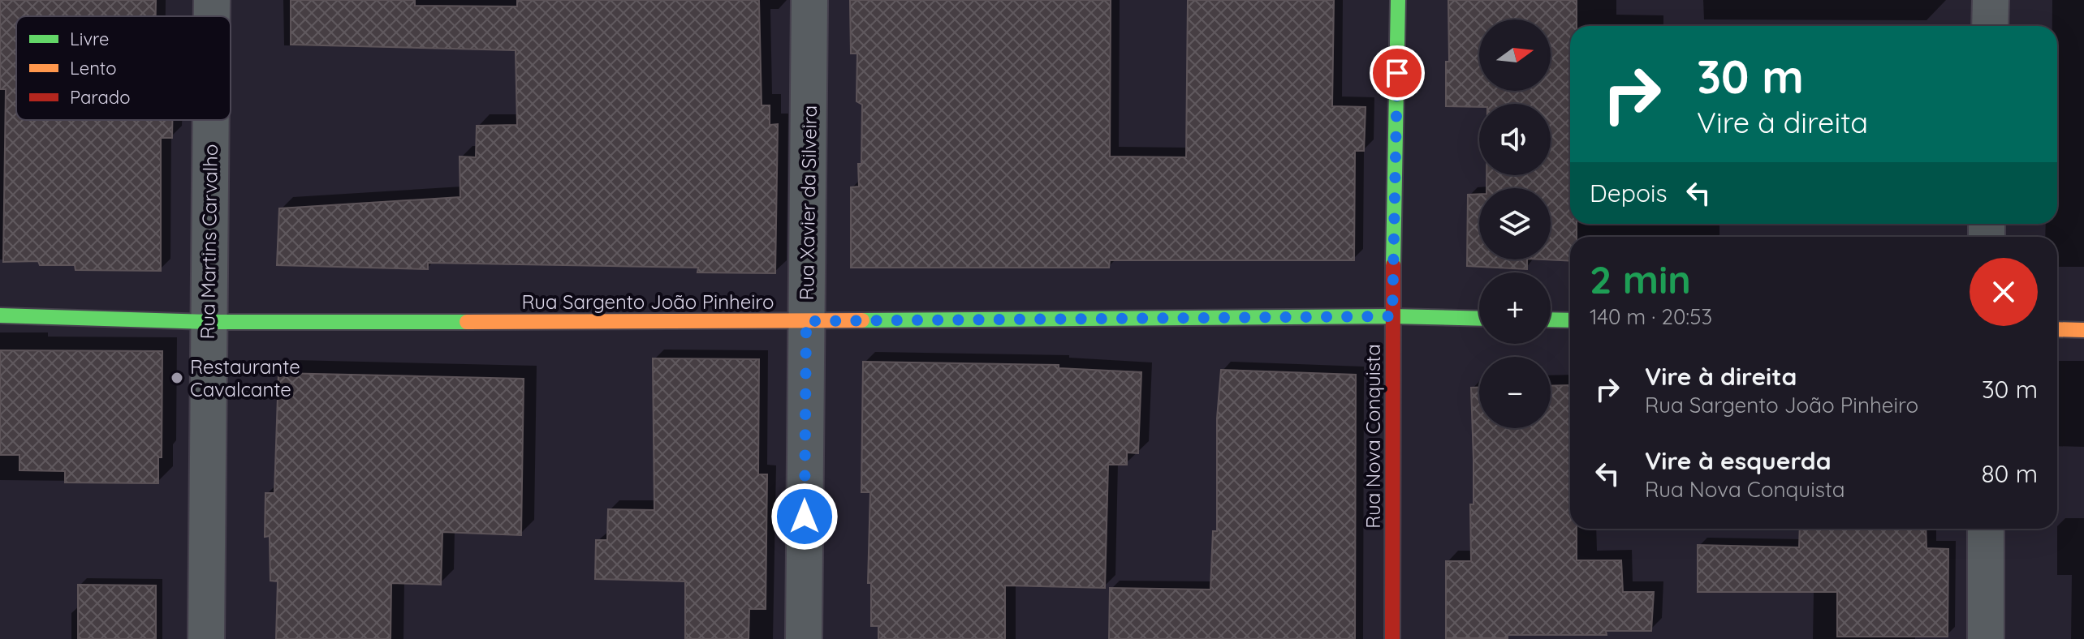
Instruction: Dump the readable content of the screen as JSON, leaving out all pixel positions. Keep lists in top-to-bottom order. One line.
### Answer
{"streets":{"street":["Rua Xavier da Silveira","Rua Martins Carvalho","Rua Sargento João Pinheiro","Rua Nova Conquista"]},"crossings":[["Rua Xavier da Silveira","Rua Sargento João Pinheiro"],["Rua Martins Carvalho","Rua Sargento João Pinheiro"],["Rua Sargento João Pinheiro","Rua Nova Conquista"]],"places":["Restaurante Cavalcante"],"legend":["Livre","Lento","Parado"],"north":"right","page":{"map_buttons":["+","−"],"turn":["30 m","Vire à direita"],"then":"Depois","heading":["2 min","140 m · 20:53"],"list":[{"name":"Vire à direita","note":"Rua Sargento João Pinheiro","value":"30 m"},{"name":"Vire à esquerda","note":"Rua Nova Conquista","value":"80 m"}]}}
